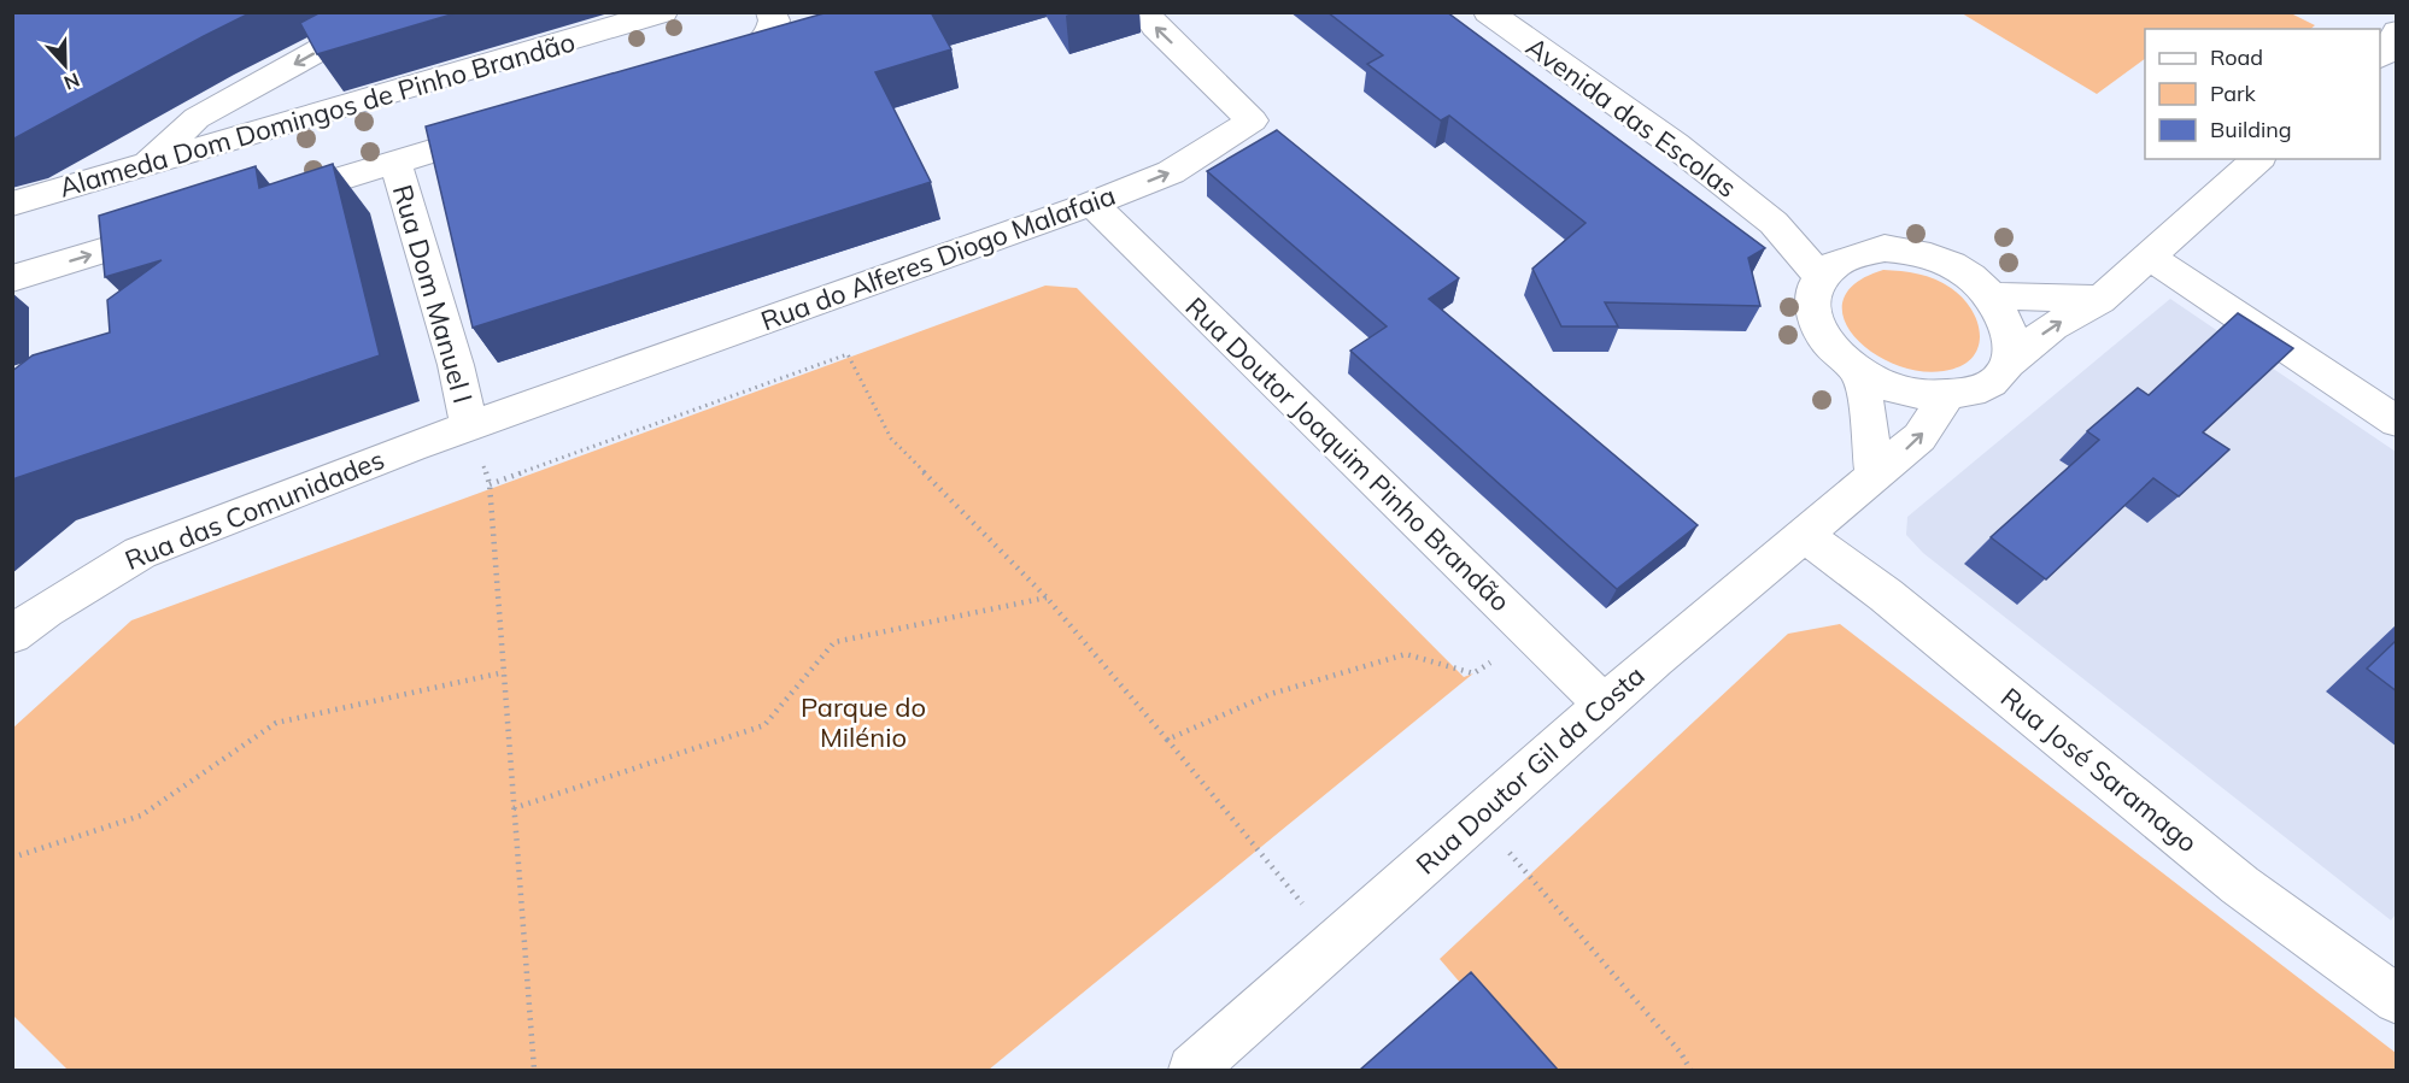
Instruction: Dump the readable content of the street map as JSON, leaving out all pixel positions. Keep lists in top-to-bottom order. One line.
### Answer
{"streets":{"street":["Alameda Dom Domingos de Pinho Brandão","Avenida das Escolas","Rua do Alferes Diogo Malafaia","Rua Dom Manuel I","Rua Doutor Joaquim Pinho Brandão","Rua das Comunidades","Rua Doutor Gil da Costa","Rua José Saramago"]},"crossings":[["Avenida das Escolas","Rua Doutor Gil da Costa"],["Rua do Alferes Diogo Malafaia","Rua Dom Manuel I"],["Rua do Alferes Diogo Malafaia","Rua Doutor Joaquim Pinho Brandão"],["Rua do Alferes Diogo Malafaia","Rua das Comunidades"],["Rua Dom Manuel I","Rua das Comunidades"],["Rua Doutor Joaquim Pinho Brandão","Rua Doutor Gil da Costa"],["Rua Doutor Gil da Costa","Rua José Saramago"]],"parks":["Parque do Milénio"],"legend":["Road","Park","Building"],"north":"bottom"}
